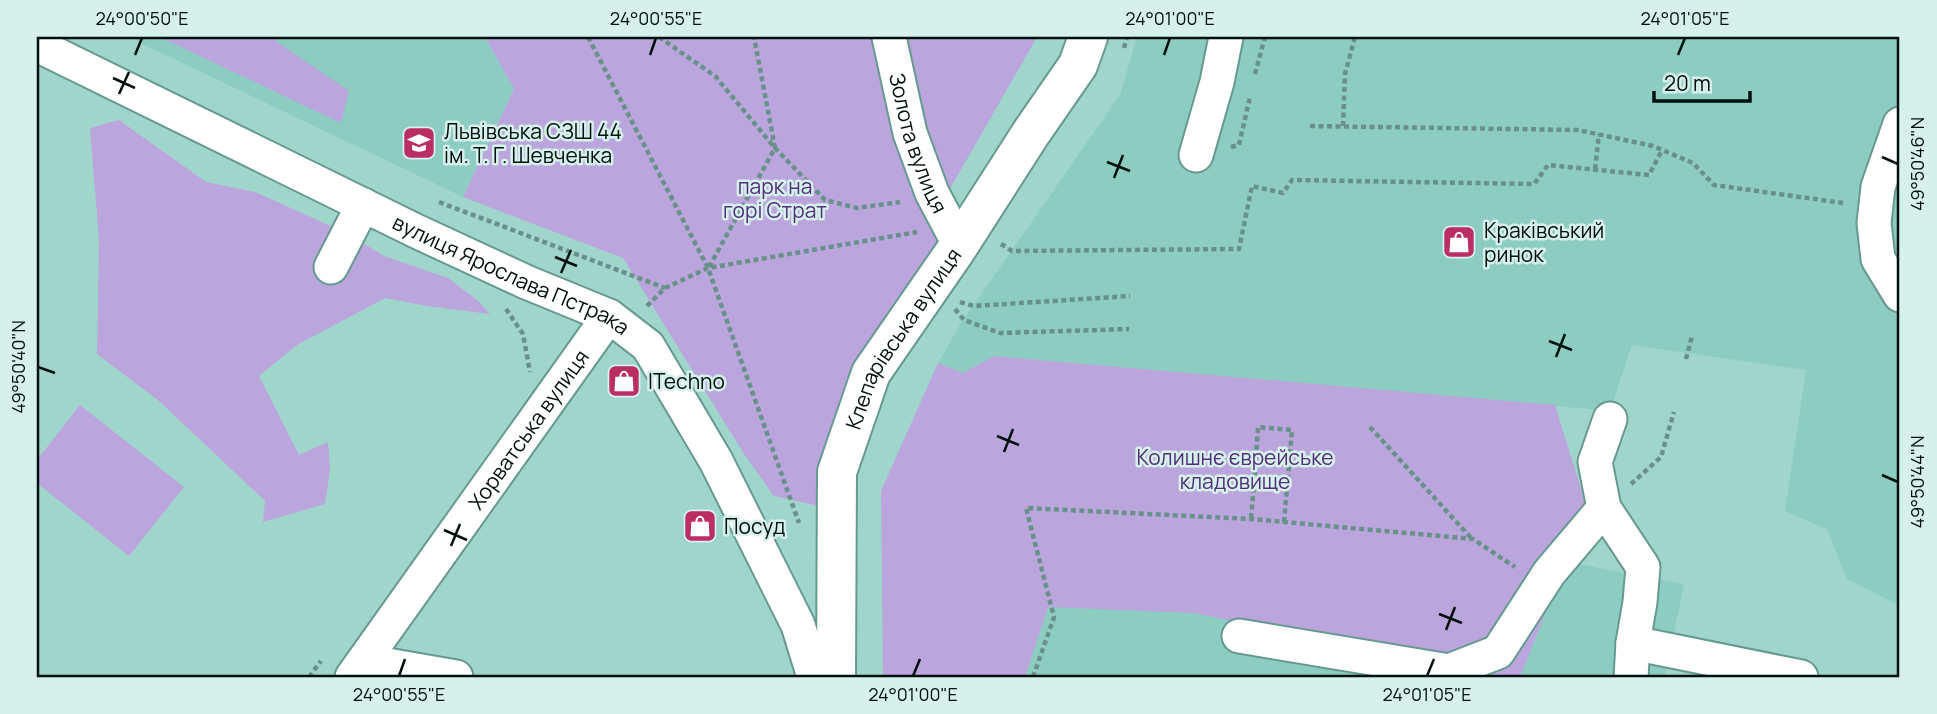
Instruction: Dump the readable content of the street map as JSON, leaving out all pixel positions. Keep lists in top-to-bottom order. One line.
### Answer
{"streets":{"main road":["Клепарівська вулиця"],"street":["Золота вулиця","вулиця Ярослава Пстрака","Хорватська вулиця"]},"crossings":[["Золота вулиця","Клепарівська вулиця"],["вулиця Ярослава Пстрака","Хорватська вулиця"]],"parks":["парк на горі Страт","Колишнє єврейське кладовище"],"places":{"school or university":["Львівська СЗШ 44 ім. Т. Г. Шевченка"],"shop":["Краківський ринок","ITechno","Посуд"]},"scale_bar":"20 m","coordinates":["24°00'50\"E","24°00'55\"E","24°01'00\"E","24°01'05\"E","49°50'46\"N","49°50'40\"N","49°50'44\"N"]}
